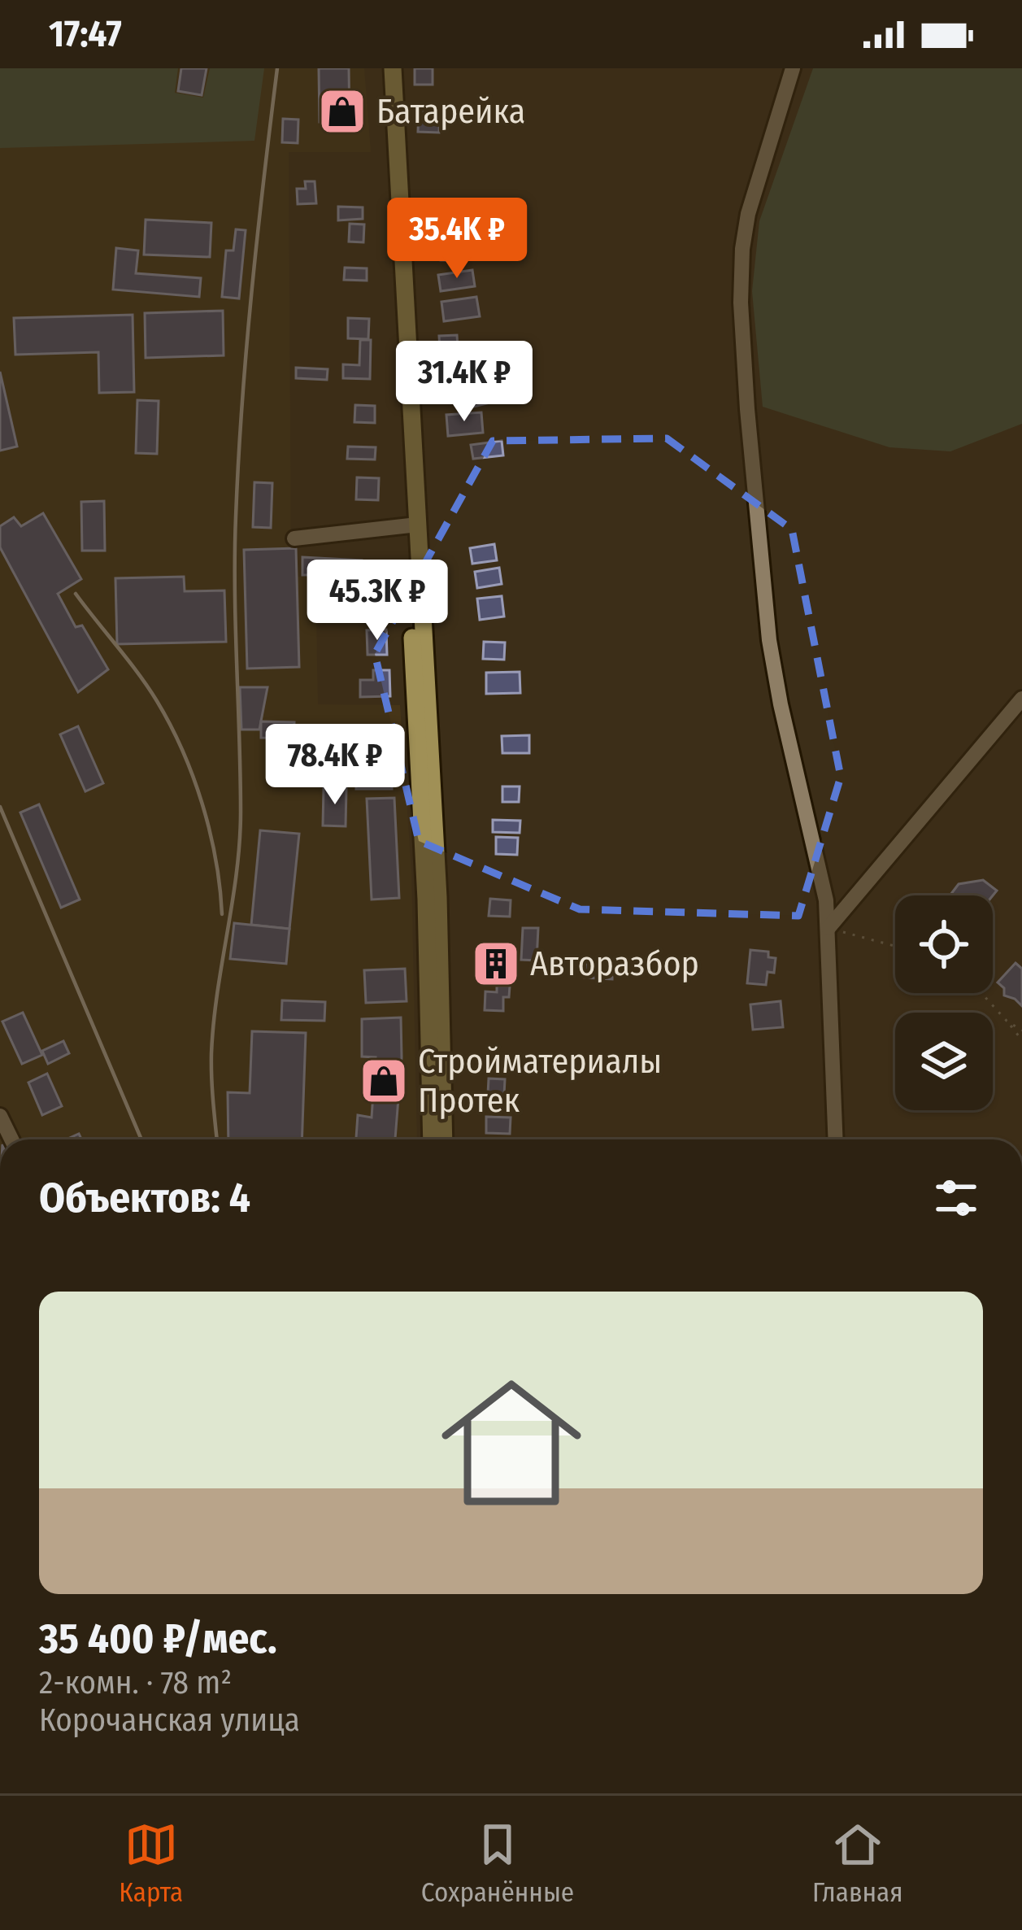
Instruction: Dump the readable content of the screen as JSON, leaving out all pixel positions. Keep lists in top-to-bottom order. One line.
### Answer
{"places":{"shop":["Батарейка","Стройматериалы Протек"],"building":["Авторазбор"]},"page":{"status":"17:47","price":["35.4K ₽","31.4K ₽","45.3K ₽","78.4K ₽"],"heading":"Объектов: 4","list":[{"name":"35 400 ₽/мес.","note":"2-комн. · 78 m² · Корочанская улица"}],"tabs":["Карта","Сохранённые","Главная"]}}
